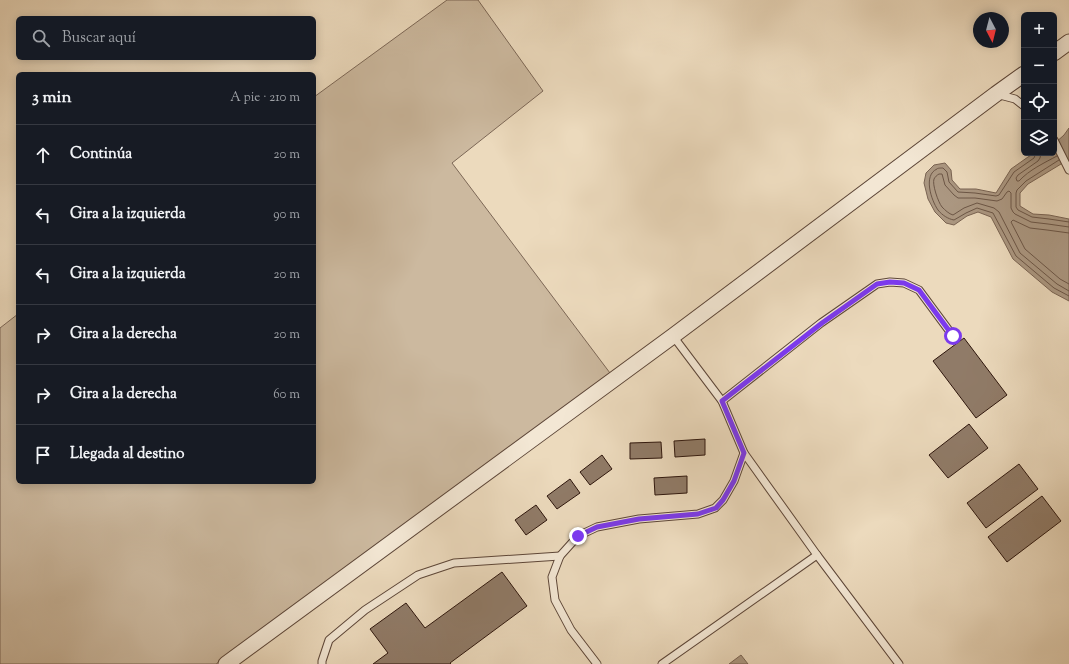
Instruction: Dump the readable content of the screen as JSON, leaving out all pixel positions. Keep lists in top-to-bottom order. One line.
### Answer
{"north":"bottom","page":{"map_buttons":["+","−"],"search":"Buscar aquí","heading":["3 min","A pie · 210 m"],"list":[["Continúa","20 m"],["Gira a la izquierda","90 m"],["Gira a la izquierda","20 m"],["Gira a la derecha","20 m"],["Gira a la derecha","60 m"],"Llegada al destino"]}}
